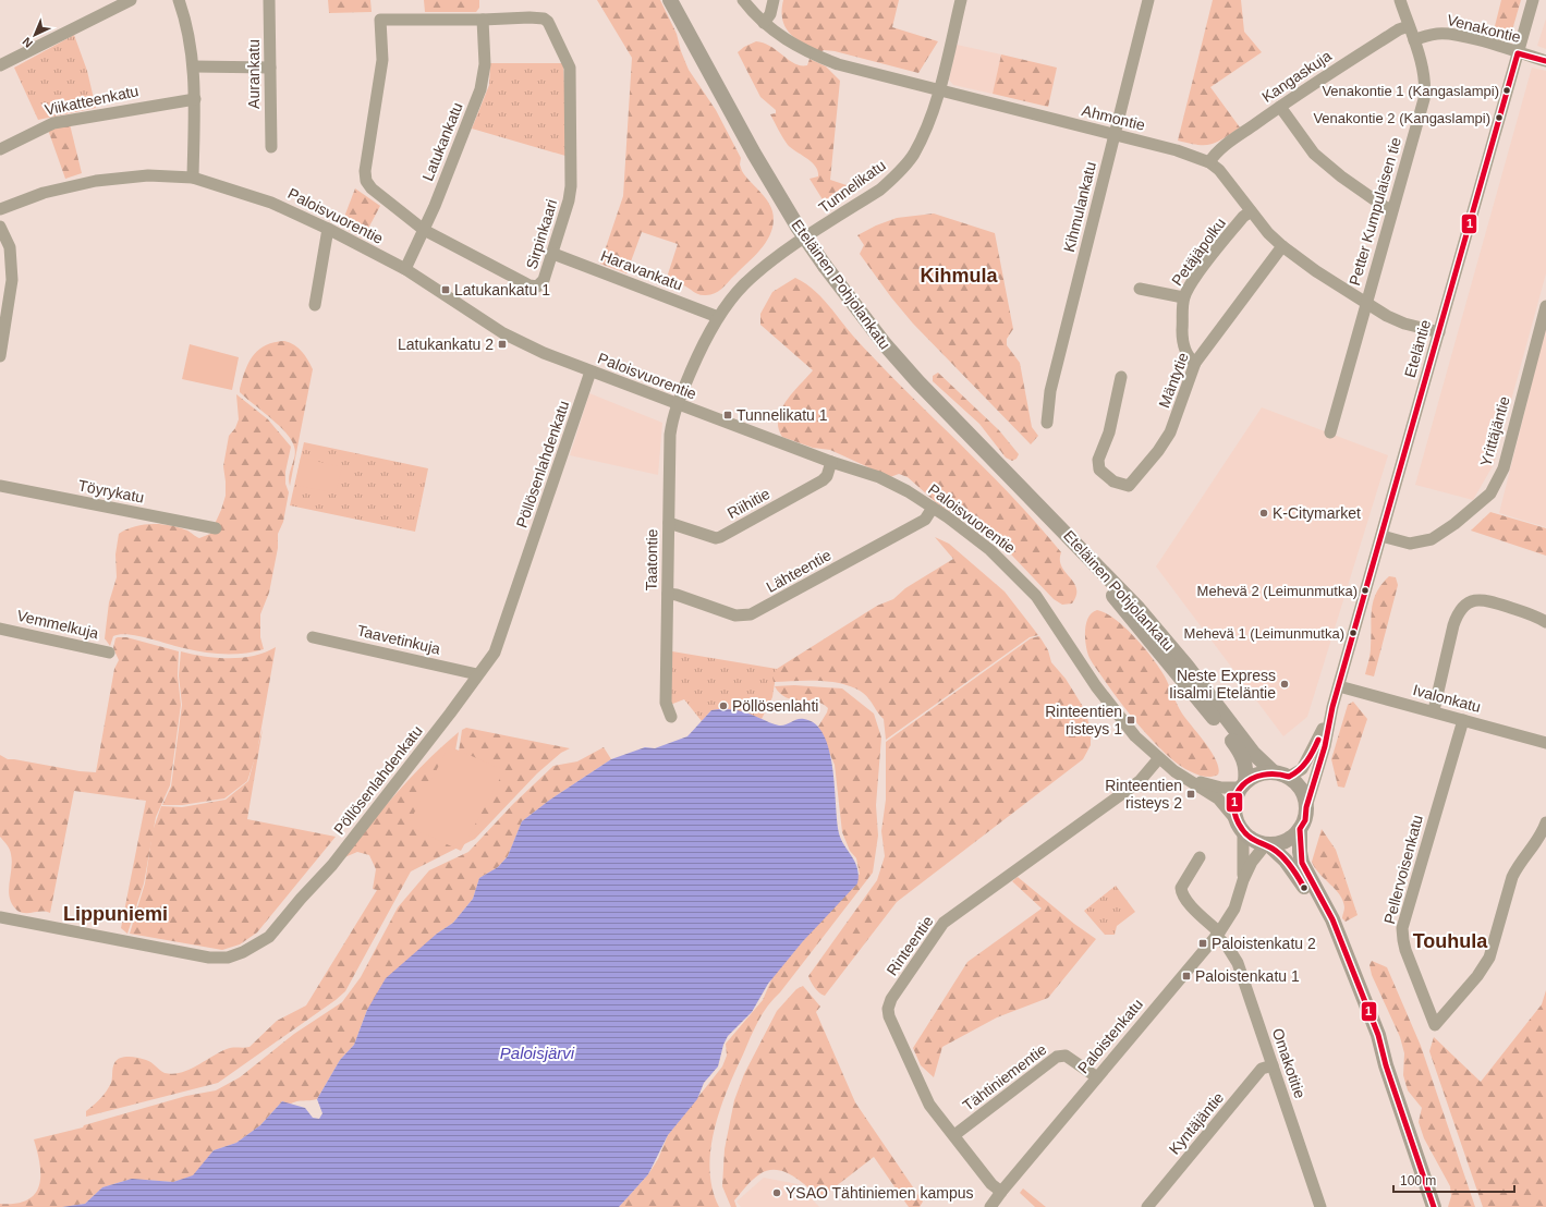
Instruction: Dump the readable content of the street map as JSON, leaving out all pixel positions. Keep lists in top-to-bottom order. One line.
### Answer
{"streets":{"main road":["Eteläinen Pohjolankatu"],"street":["Venakontie","Aurankatu","Kangaskuja","Viikatteenkatu","Ahmontie","Latukankatu","Tunnelikatu","Kihmulankatu","Petter Kumpulaisen tie","Paloisvuorentie","Sirpinkaari","Petäjäpolku","Haravankatu","Eteläntie","Mäntytie","Yrittäjäntie","Pöllösenlahdenkatu","Töyrykatu","Riihitie","Taatontie","Lähteentie","Vemmelkuja","Taavetinkuja","Ivalonkatu","Pellervoisenkatu","Rinteentie","Paloistenkatu","Omakotitie","Tähtiniementie","Kyntäjäntie"]},"crossings":[["Venakontie","Petter Kumpulaisen tie"],["Venakontie","Eteläntie"],["Kangaskuja","Ahmontie"],["Kangaskuja","Petter Kumpulaisen tie"],["Ahmontie","Tunnelikatu"],["Ahmontie","Kihmulankatu"],["Ahmontie","Petter Kumpulaisen tie"],["Ahmontie","Petäjäpolku"],["Ahmontie","Eteläntie"],["Ahmontie","Mäntytie"],["Latukankatu","Paloisvuorentie"],["Latukankatu","Sirpinkaari"],["Tunnelikatu","Paloisvuorentie"],["Tunnelikatu","Haravankatu"],["Tunnelikatu","Taatontie"],["Paloisvuorentie","Eteläinen Pohjolankatu"],["Paloisvuorentie","Eteläntie"],["Paloisvuorentie","Pöllösenlahdenkatu"],["Paloisvuorentie","Riihitie"],["Paloisvuorentie","Taatontie"],["Paloisvuorentie","Lähteentie"],["Paloisvuorentie","Rinteentie"],["Paloisvuorentie","Paloistenkatu"],["Sirpinkaari","Haravankatu"],["Petäjäpolku","Mäntytie"],["Eteläinen Pohjolankatu","Eteläntie"],["Eteläinen Pohjolankatu","Paloistenkatu"],["Eteläntie","Yrittäjäntie"],["Eteläntie","Ivalonkatu"],["Eteläntie","Paloistenkatu"],["Pöllösenlahdenkatu","Taavetinkuja"],["Riihitie","Taatontie"],["Taatontie","Lähteentie"],["Ivalonkatu","Pellervoisenkatu"],["Rinteentie","Paloistenkatu"],["Rinteentie","Tähtiniementie"],["Paloistenkatu","Omakotitie"],["Paloistenkatu","Tähtiniementie"],["Omakotitie","Kyntäjäntie"]],"districts":["Kihmula","Lippuniemi","Touhula"],"water":["Paloisjärvi"],"places":{"other":["Venakontie 1 (Kangaslampi)","Venakontie 2 (Kangaslampi)","K-Citymarket","Mehevä 2 (Leimunmutka)","Mehevä 1 (Leimunmutka)","Neste Express Iisalmi Eteläntie","Pöllösenlahti","YSAO Tähtiniemen kampus"],"transit":["Latukankatu 1","Latukankatu 2","Tunnelikatu 1","Rinteentien risteys 1","Rinteentien risteys 2","Paloistenkatu 2","Paloistenkatu 1"]},"lines":["transit line 1"],"scale_bar":"100 m","north":"bottom left"}
